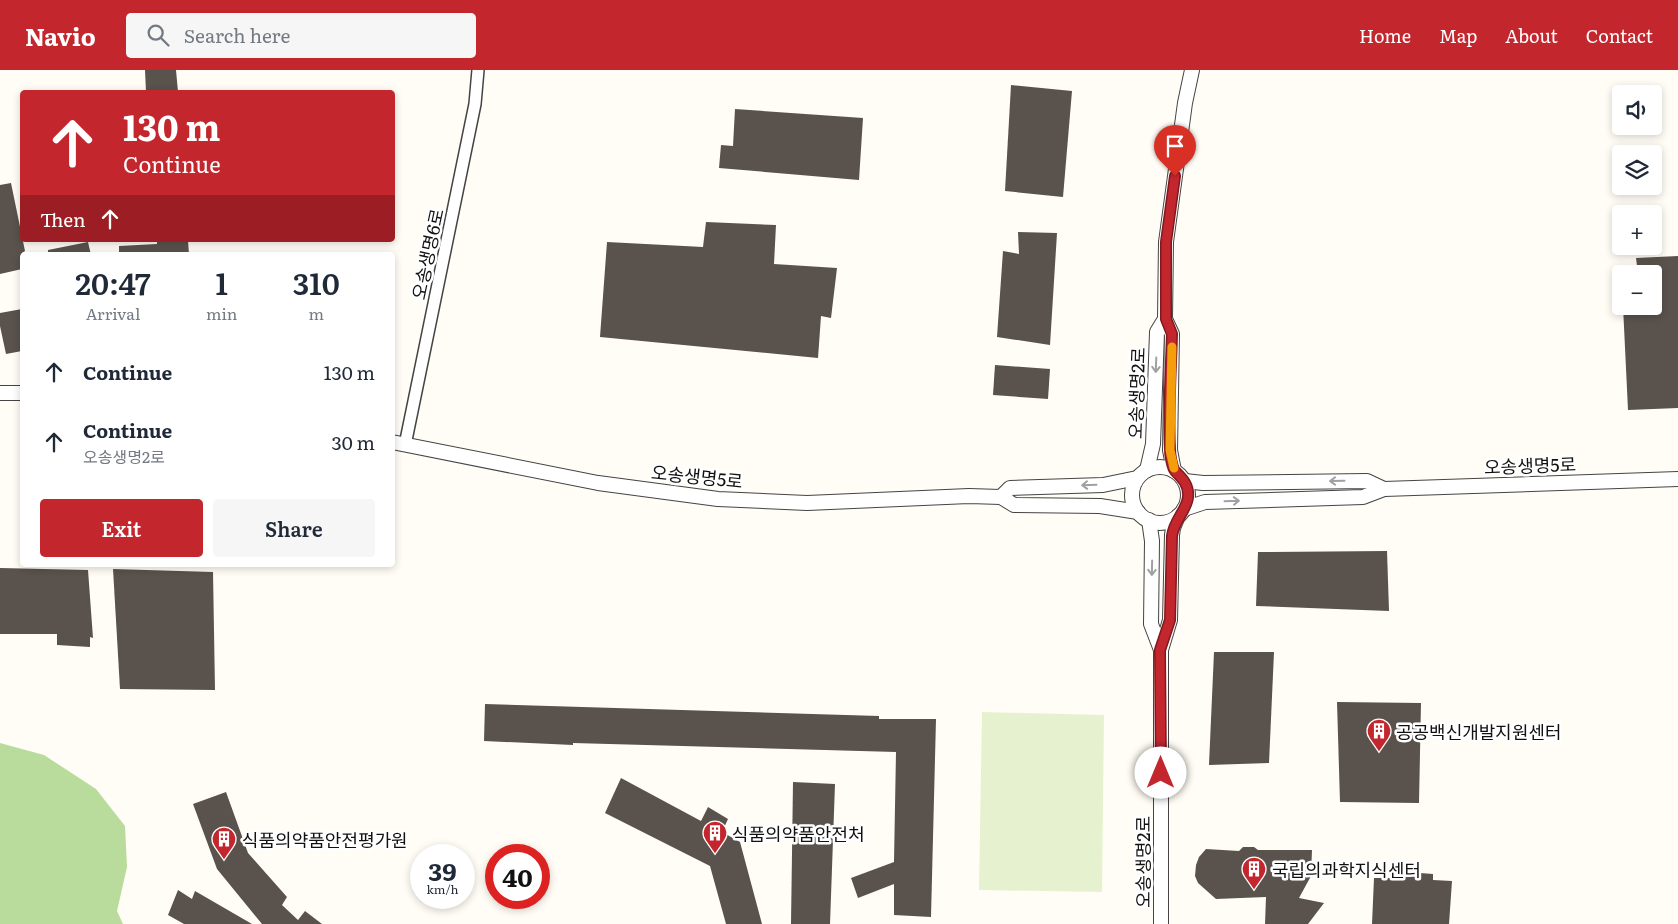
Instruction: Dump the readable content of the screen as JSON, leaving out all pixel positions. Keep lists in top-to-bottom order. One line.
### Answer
{"streets":{"street":["오송생명6로","오송생명2로","오송생명5로"]},"crossings":[["오송생명6로","오송생명5로"],["오송생명2로","오송생명5로"]],"places":{"building":["공공백신개발지원센터","식품의약품안전처","식품의약품안전평가원","국립의과학지식센터"]},"page":{"header":"Navio","search":"Search here","nav":["Home","Map","About","Contact"],"map_buttons":["+","−"],"turn":["130 m","Continue"],"then":"Then","eta":["20:47","Arrival","1","min","310","m"],"list":[{"name":"Continue","value":"130 m"},{"name":"Continue","note":"오송생명2로","value":"30 m"}],"buttons":["Exit","Share"],"speed":"39 km/h","limit":"40"}}
